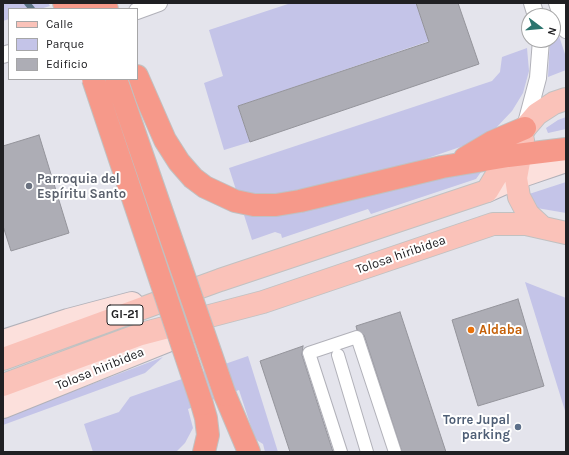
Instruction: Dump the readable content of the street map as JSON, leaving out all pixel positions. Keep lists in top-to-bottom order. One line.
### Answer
{"streets":{"main road":["Tolosa hiribidea","GI-21"]},"places":["Parroquia del Espíritu Santo","Aldaba","Torre Jupal parking"],"legend":["Calle","Parque","Edificio"],"north":"right"}
